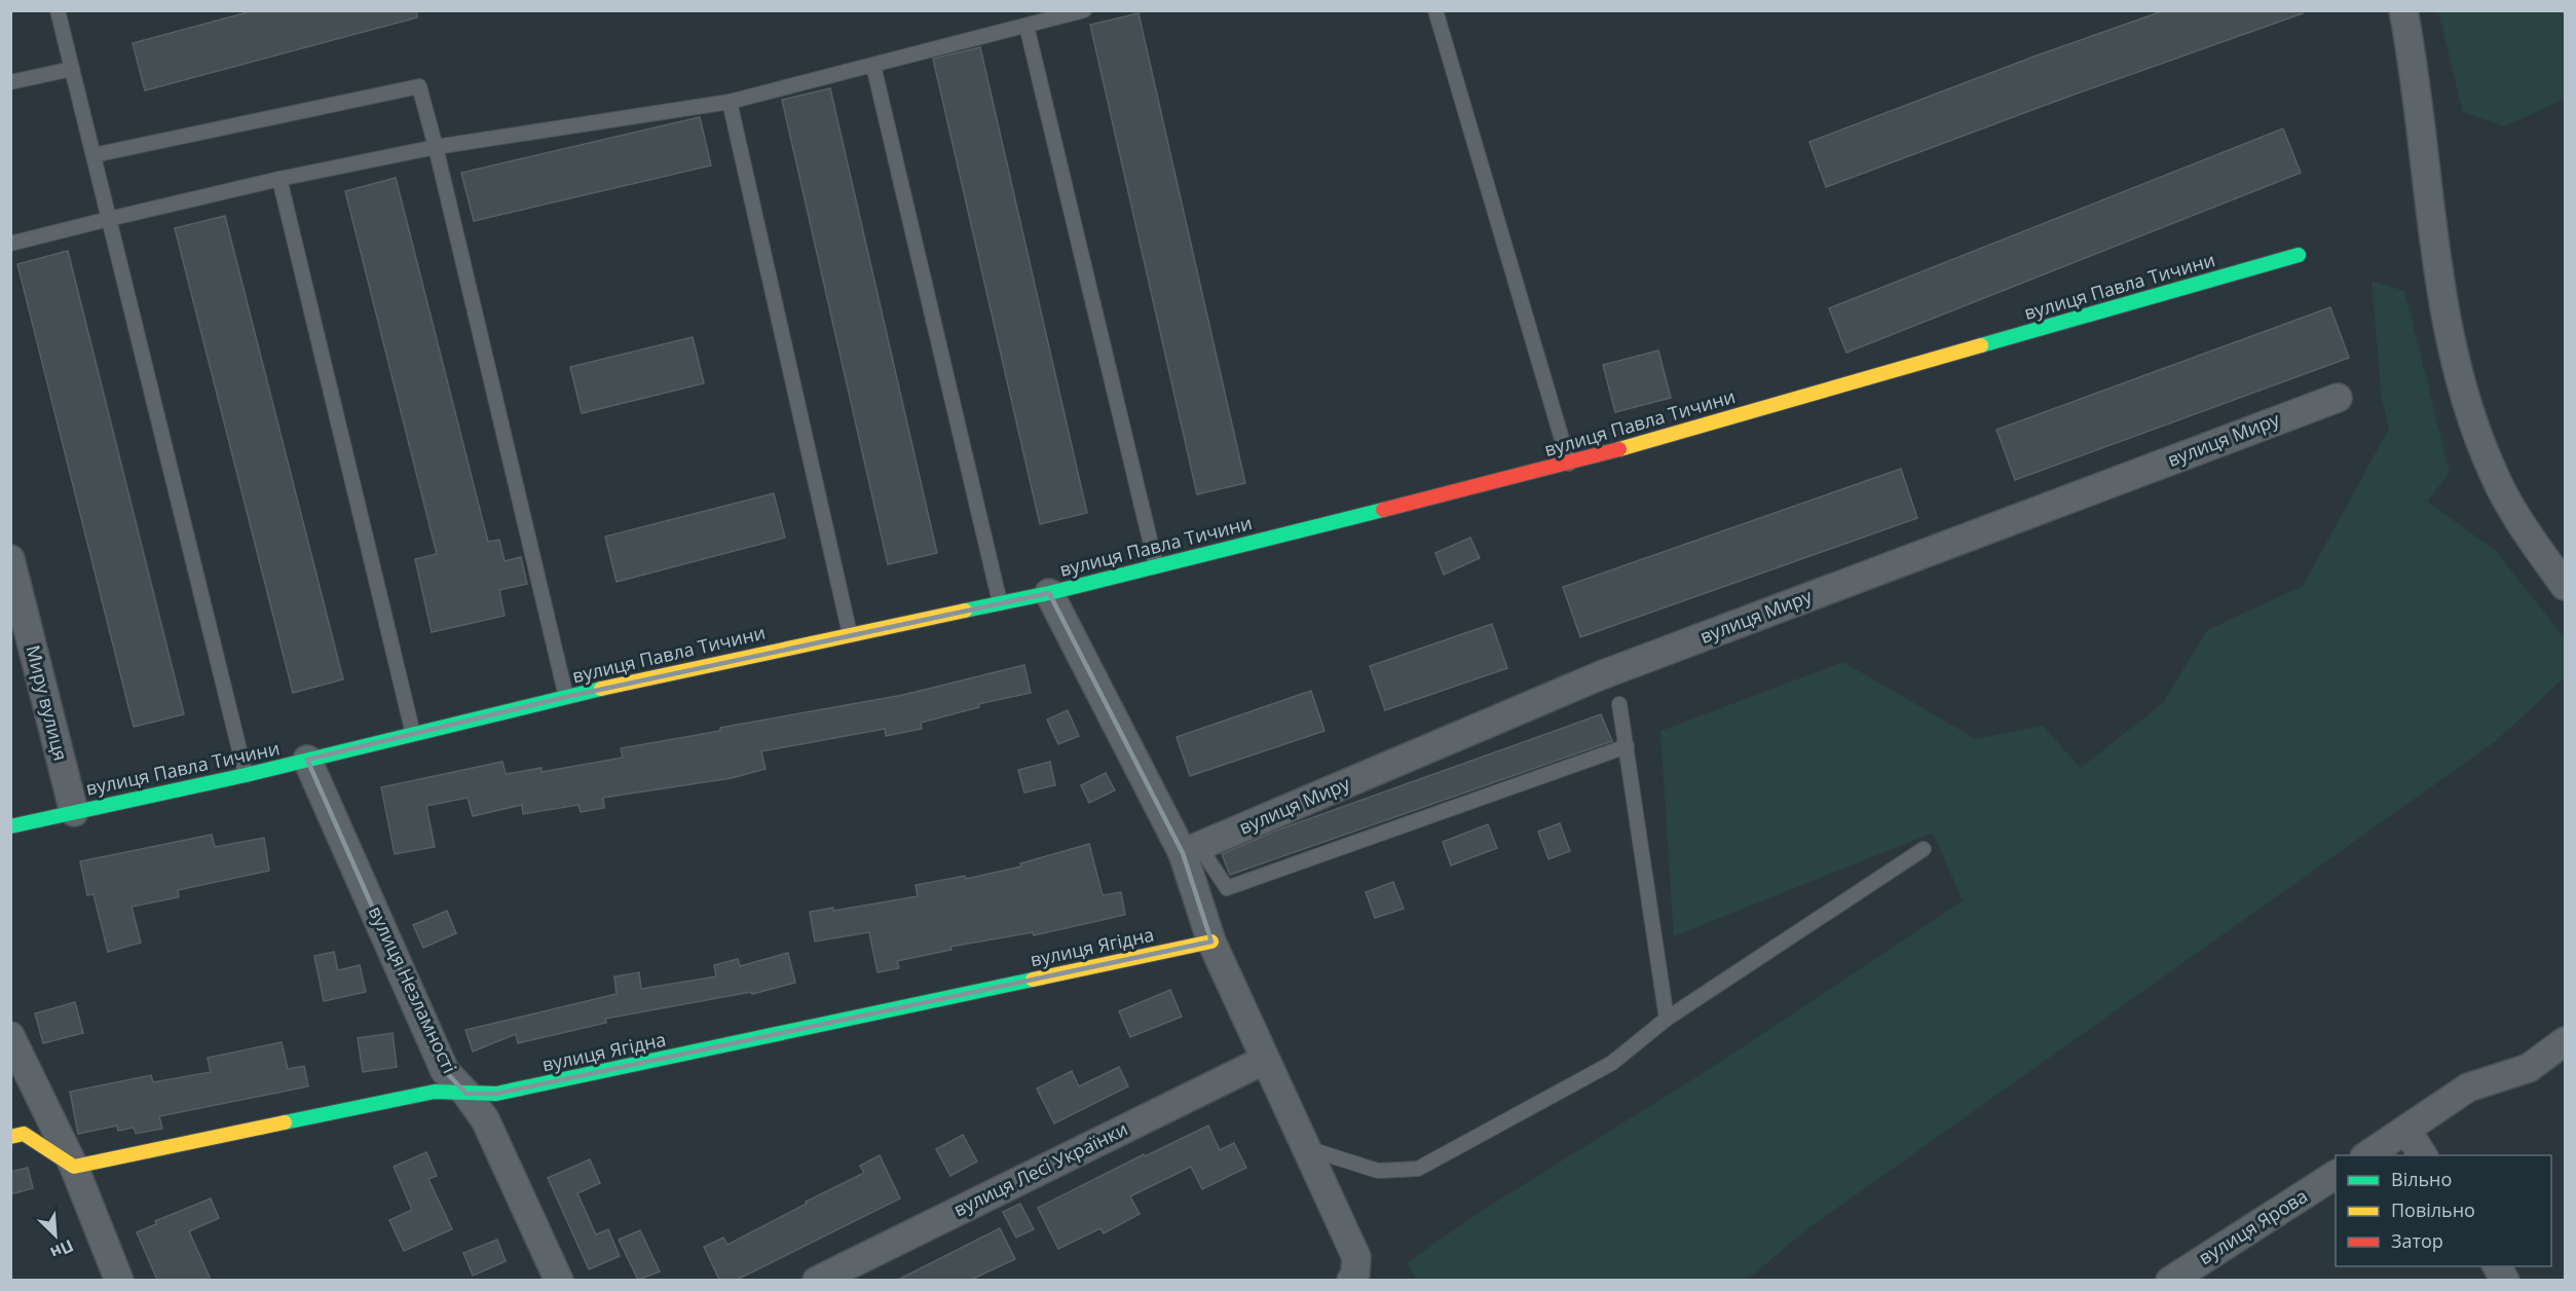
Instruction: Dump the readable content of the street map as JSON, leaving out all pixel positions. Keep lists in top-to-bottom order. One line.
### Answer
{"streets":{"street":["вулиця Павла Тичини","вулиця Миру","Миру вулиця","вулиця Ягідна","вулиця Незламності","вулиця Лесі Українки","вулиця Ярова"]},"crossings":[["вулиця Павла Тичини","Миру вулиця"],["вулиця Павла Тичини","вулиця Незламності"],["вулиця Ягідна","вулиця Незламності"]],"legend":["Вільно","Повільно","Затор"],"north":"bottom right"}
